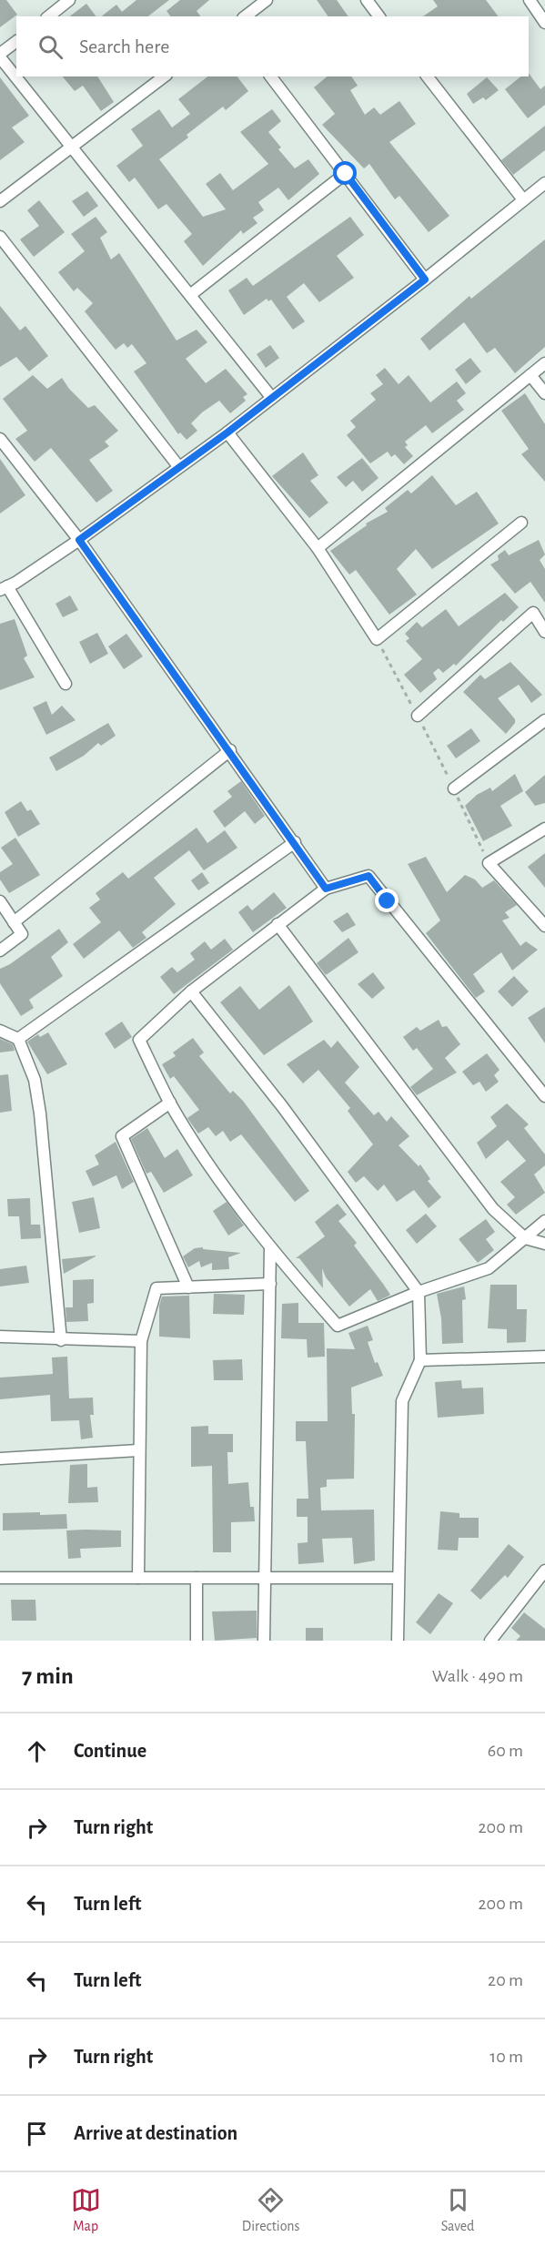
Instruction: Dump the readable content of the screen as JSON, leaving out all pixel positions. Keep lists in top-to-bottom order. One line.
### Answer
{"page":{"search":"Search here","heading":["7 min","Walk · 490 m"],"list":[["Continue","60 m"],["Turn right","200 m"],["Turn left","200 m"],["Turn left","20 m"],["Turn right","10 m"],"Arrive at destination"],"nav":["Map","Directions","Saved"]}}
